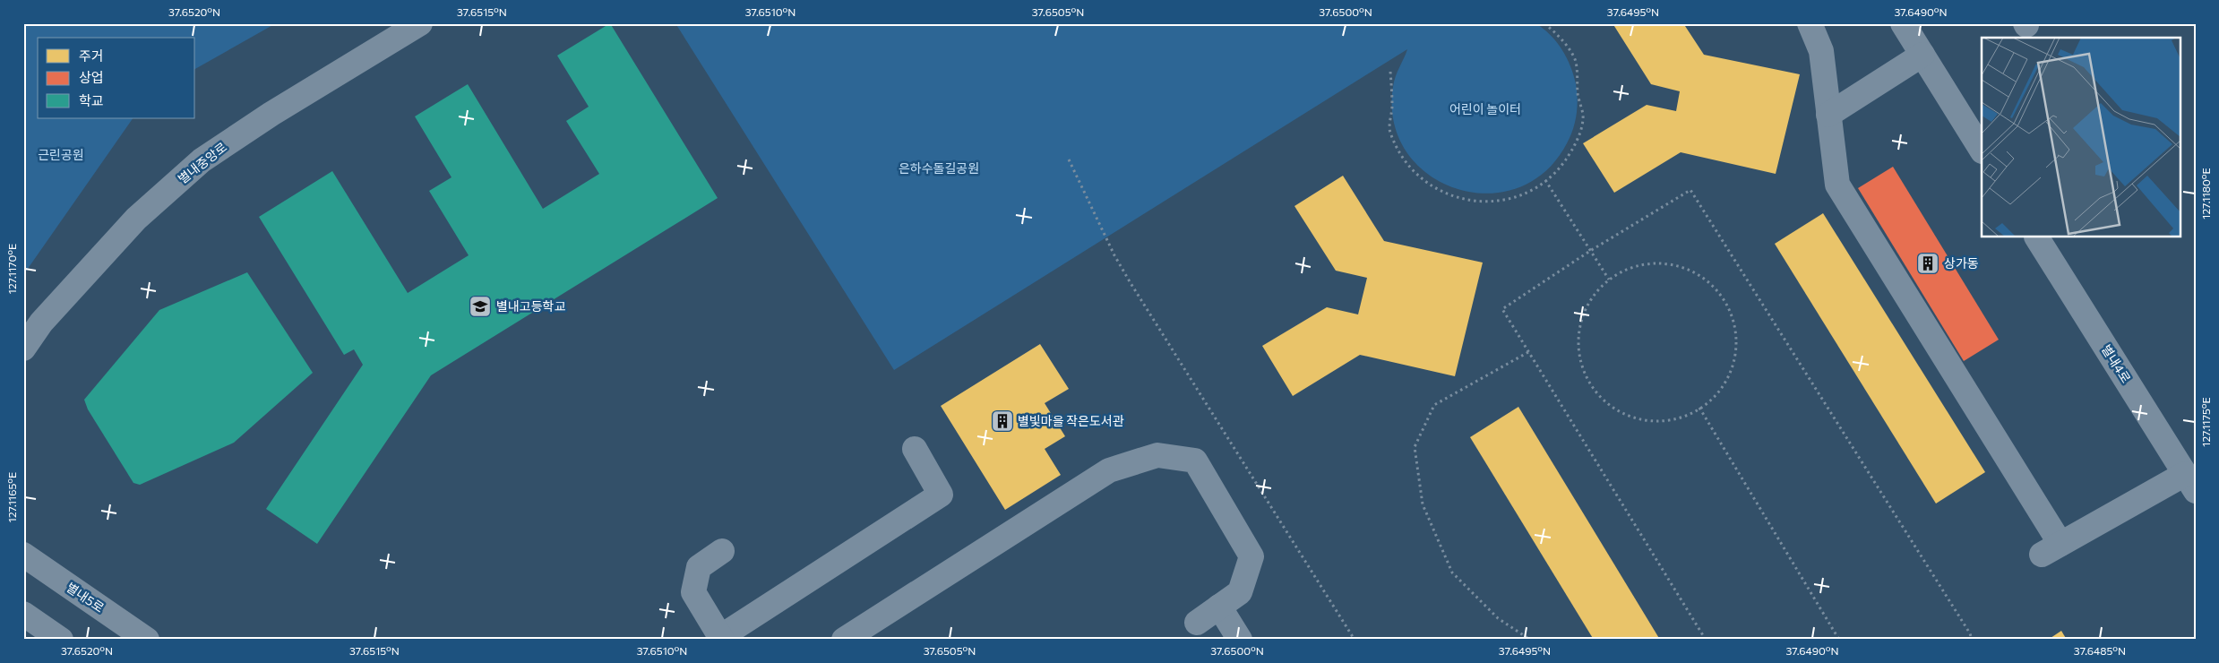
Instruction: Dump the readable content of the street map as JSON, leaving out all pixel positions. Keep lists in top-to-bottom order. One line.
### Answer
{"streets":{"street":["별내중앙로","별내4로","별내5로"]},"parks":["어린이 놀이터","근린공원","은하수돌길공원"],"places":{"building":["상가동","별빛마을 작은도서관"],"school or university":["별내고등학교"]},"legend":["주거","상업","학교"],"coordinates":["37.6520°N","37.6515°N","37.6510°N","37.6505°N","37.6500°N","37.6495°N","37.6490°N","127.1180°E","127.1170°E","127.1175°E","127.1165°E","37.6485°N"]}
